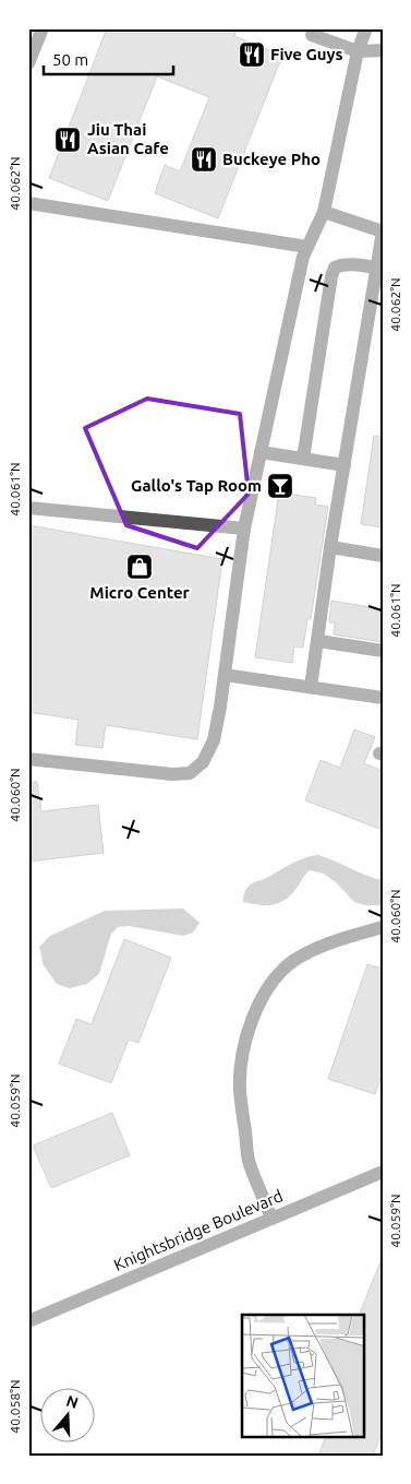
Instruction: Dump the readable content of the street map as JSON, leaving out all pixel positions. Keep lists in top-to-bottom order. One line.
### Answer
{"streets":{"street":["Knightsbridge Boulevard"]},"places":{"restaurant":["Five Guys","Jiu Thai Asian Cafe","Buckeye Pho"],"bar":["Gallo's Tap Room"],"shop":["Micro Center"]},"scale_bar":"50 m","north":"top","coordinates":["40.062°N","40.061°N","40.060°N","40.059°N","40.058°N"]}
